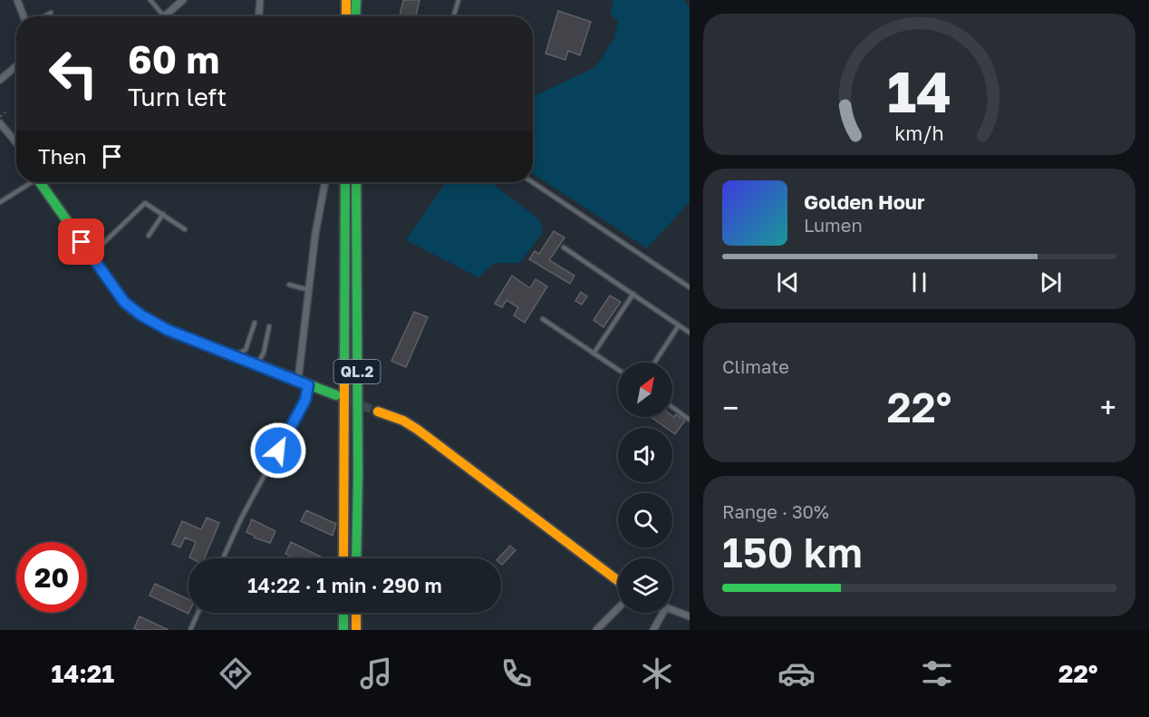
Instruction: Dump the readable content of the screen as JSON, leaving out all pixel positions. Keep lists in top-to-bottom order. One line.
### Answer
{"streets":{"main road":["QL.2"]},"north":"top right","page":{"turn":["60 m","Turn left"],"then":"Then","song":["Golden Hour","Lumen"],"tile":["Climate",["Range · 30%","150 km"]],"heat":["−","22°","+"],"limit":"20","trip":"14:22 · 1 min · 290 m","tabs":["14:21","22°"],"gauge":["14","km/h"]}}
